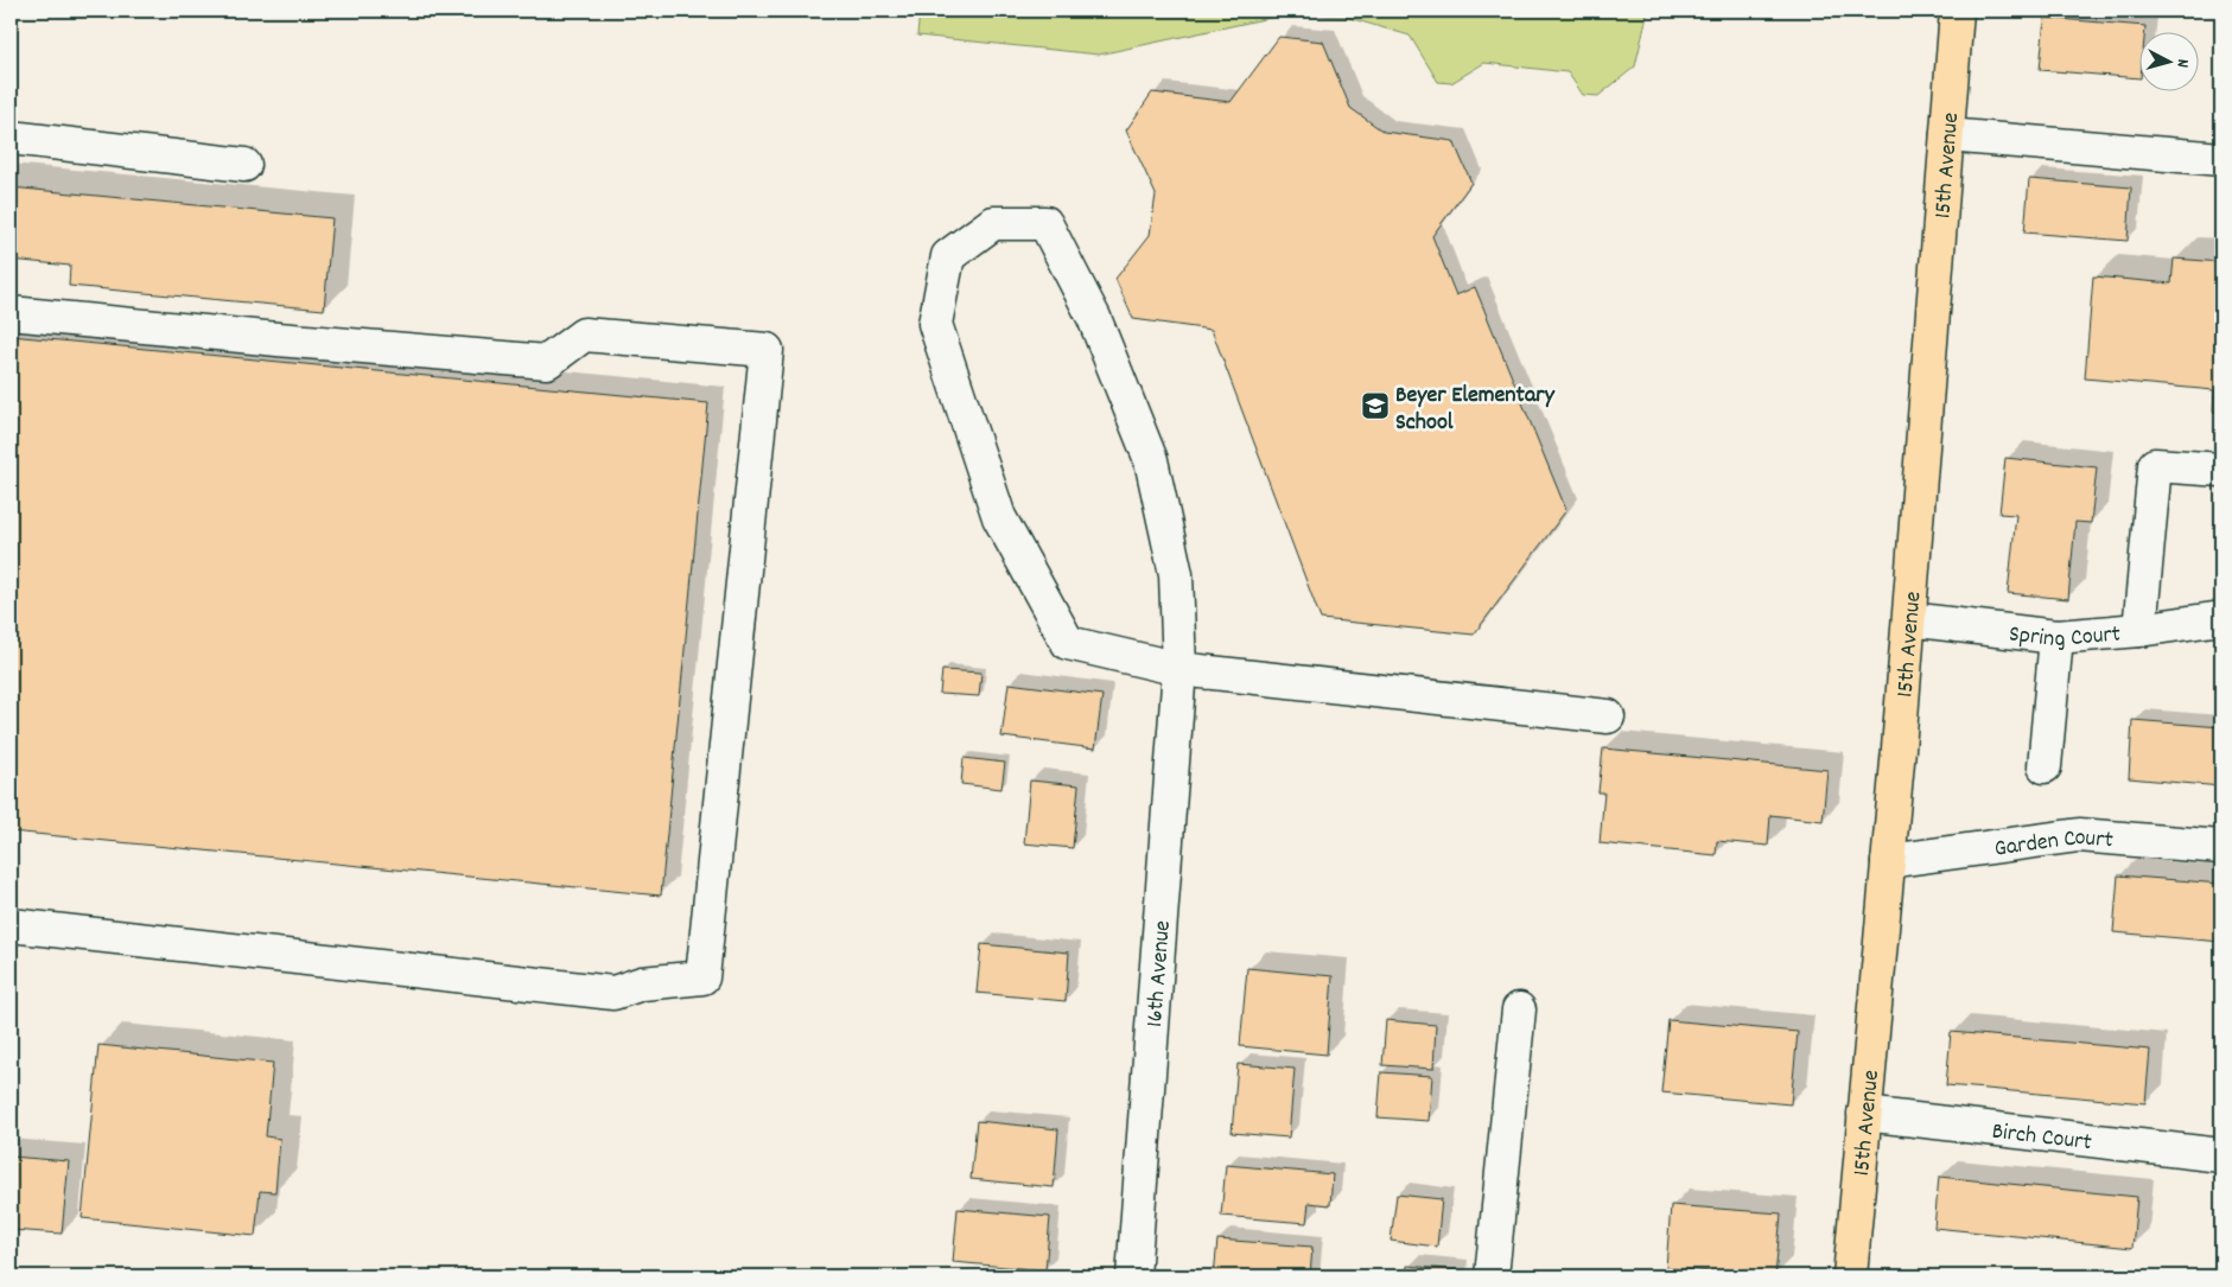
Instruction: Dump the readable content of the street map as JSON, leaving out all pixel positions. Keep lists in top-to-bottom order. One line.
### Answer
{"streets":{"main road":["15th Avenue"],"street":["Spring Court","Garden Court","16th Avenue","Birch Court"]},"crossings":[["15th Avenue","Spring Court"],["15th Avenue","Garden Court"],["15th Avenue","Birch Court"]],"places":{"school or university":["Beyer Elementary School"]},"north":"right"}
